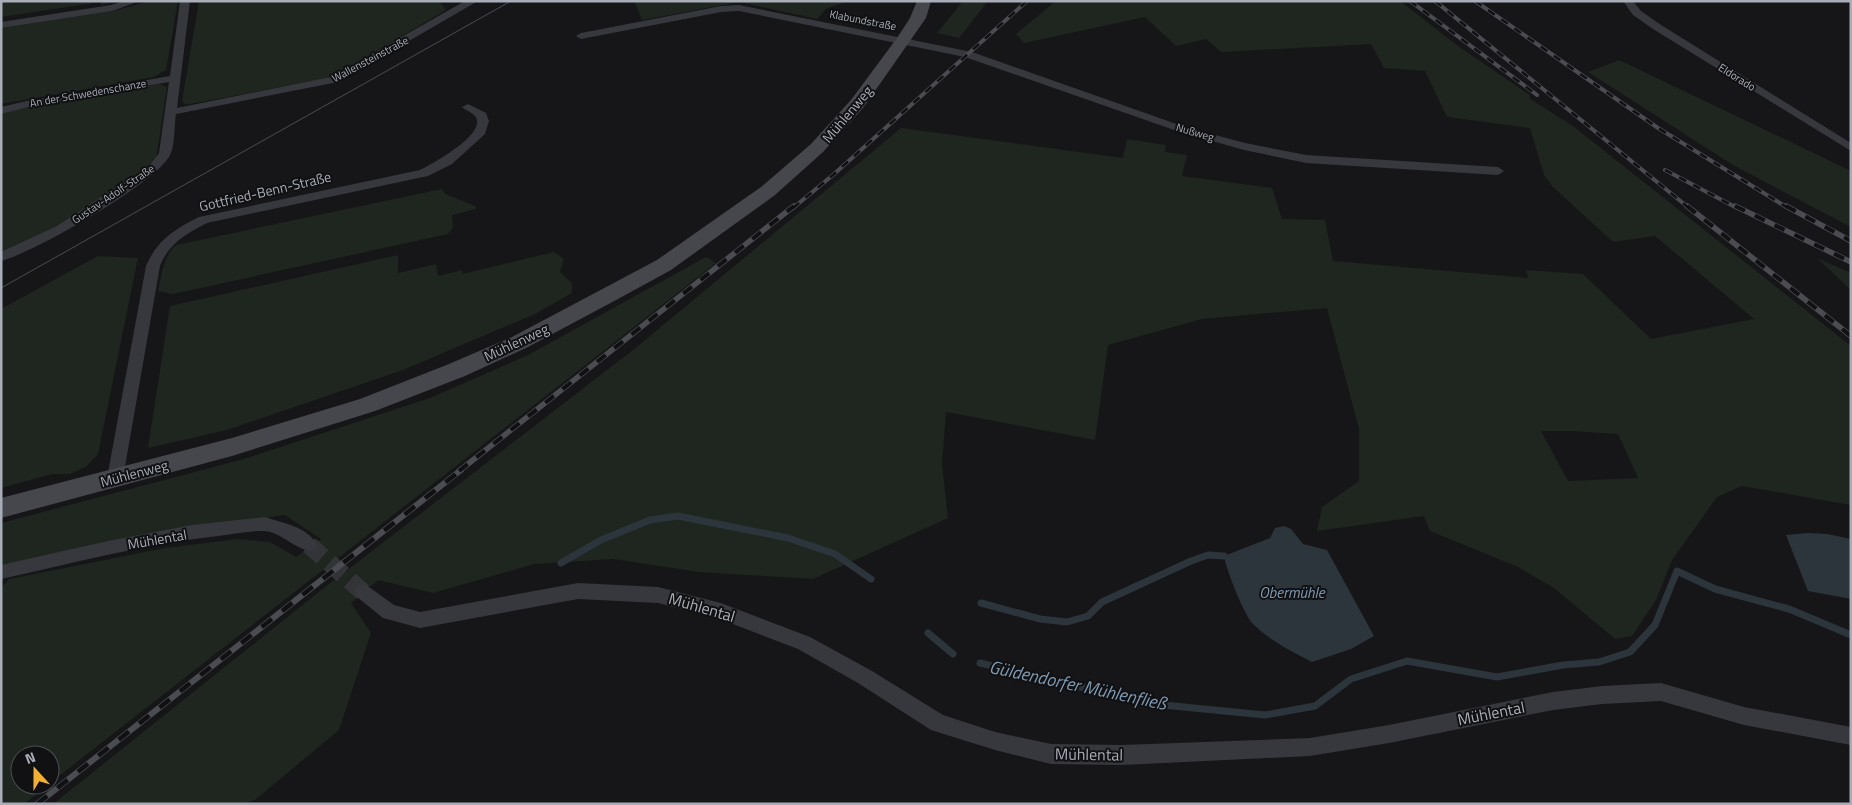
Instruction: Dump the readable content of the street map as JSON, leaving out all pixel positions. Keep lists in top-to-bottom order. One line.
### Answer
{"streets":{"street":["Klabundstraße","Wallensteinstraße","Eldorado","An der Schwedenschanze","Mühlenweg","Nußweg","Gottfried-Benn-Straße","Gustav-Adolf-Straße","Mühlental"]},"crossings":[["Klabundstraße","Mühlenweg"],["Klabundstraße","Nußweg"],["Wallensteinstraße","Gustav-Adolf-Straße"],["An der Schwedenschanze","Gustav-Adolf-Straße"],["Mühlenweg","Nußweg"],["Mühlenweg","Gottfried-Benn-Straße"]],"water":["Obermühle","Güldendorfer Mühlenfließ"],"north":"top"}
